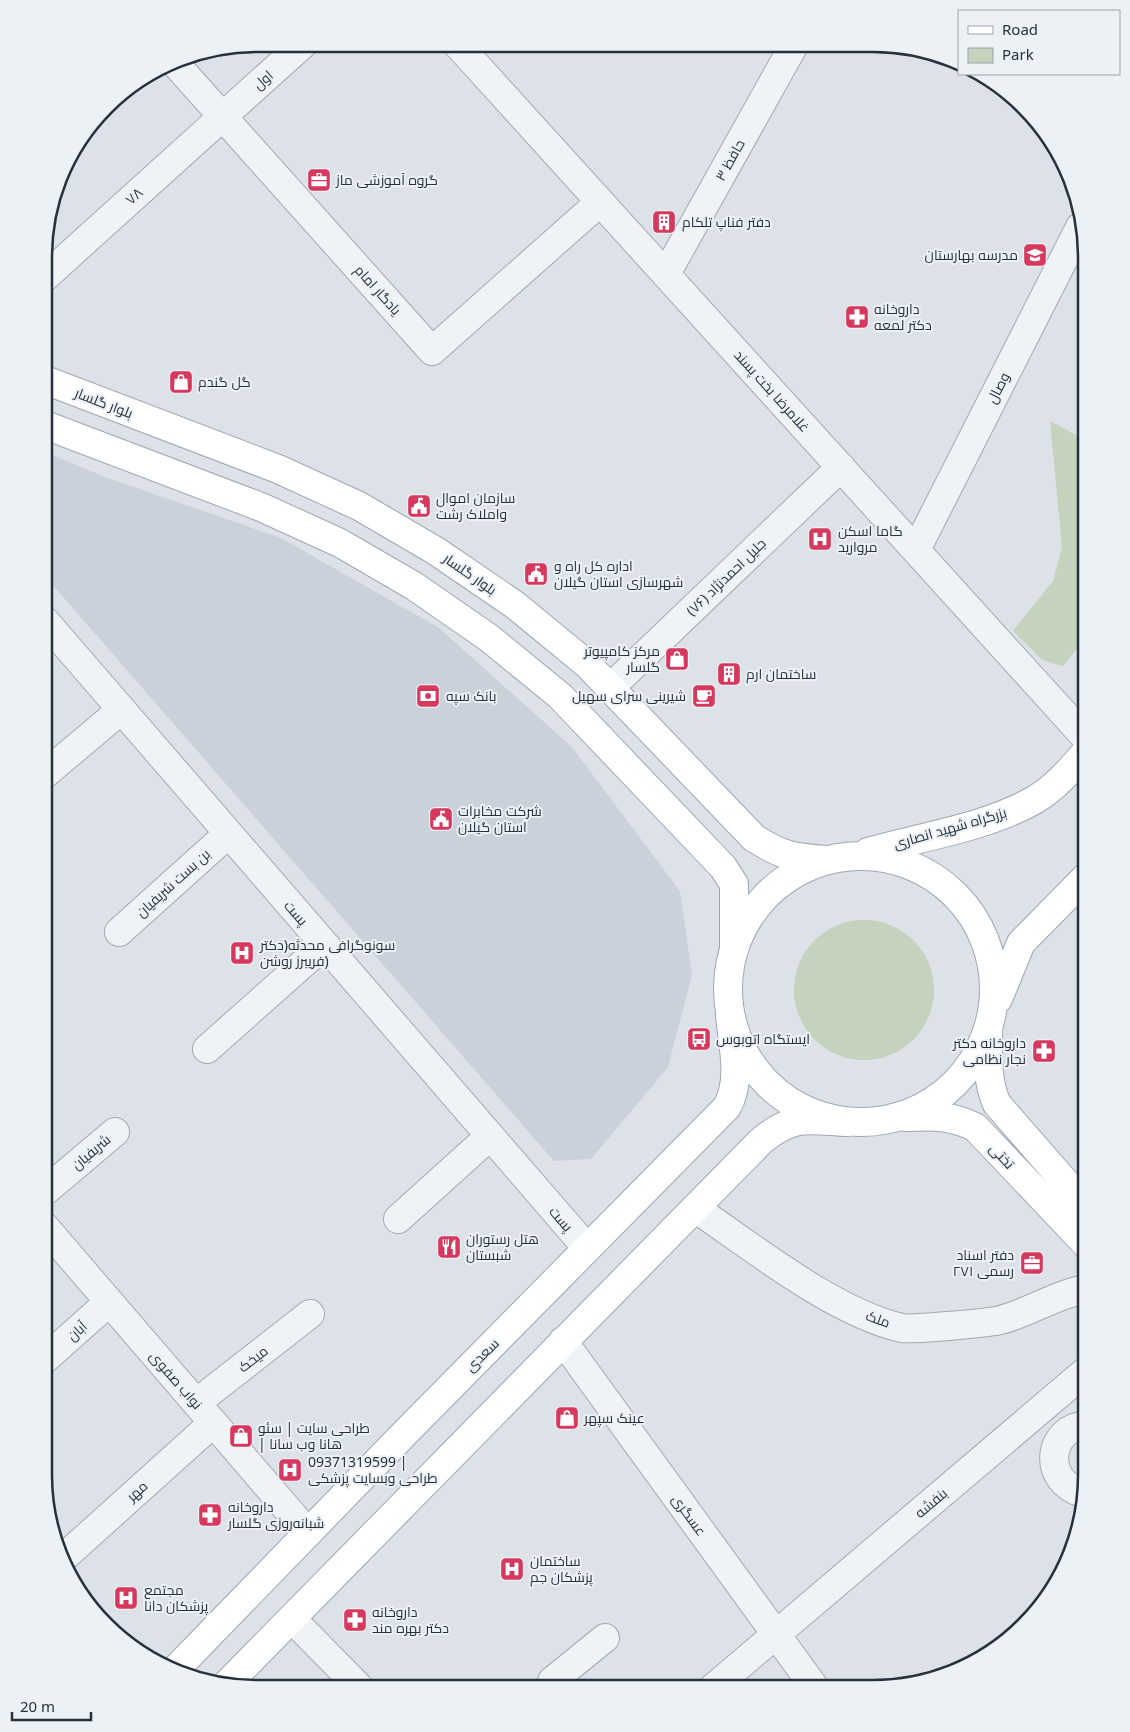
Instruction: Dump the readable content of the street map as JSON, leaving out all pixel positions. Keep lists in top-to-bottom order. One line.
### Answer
{"streets":{"main road":["بلوار گلسار","بزرگراه شهید انصاری","تختی","سعدی"],"street":["اول","حافظ ۳","۷۸","یادگار امام","وصال","غلامرضا بخت پسند","جلیل احمدنژاد (۷۶)","بن بست شریفیان","پست","شریفیان","ملک","آبان","میخک","نواب صفوی","مهر","بنفشه","عسگری"]},"crossings":[["اول","۷۸"],["اول","یادگار امام"],["حافظ ۳","غلامرضا بخت پسند"],["۷۸","یادگار امام"],["یادگار امام","غلامرضا بخت پسند"],["وصال","غلامرضا بخت پسند"],["غلامرضا بخت پسند","جلیل احمدنژاد (۷۶)"],["بلوار گلسار","جلیل احمدنژاد (۷۶)"],["بلوار گلسار","بزرگراه شهید انصاری"],["بن بست شریفیان","پست"],["پست","سعدی"],["آبان","نواب صفوی"],["سعدی","نواب صفوی"],["میخک","نواب صفوی"],["میخک","مهر"],["نواب صفوی","مهر"],["بنفشه","عسگری"]],"places":{"office":["گروه آموزشی ماز","دفتر اسناد رسمی ۲۷۱"],"building":["دفتر فناپ تلکام","ساختمان ارم"],"school or university":["مدرسه بهارستان"],"pharmacy":["داروخانه دکتر لمعه","داروخانه دکتر نجار نظامی","داروخانه شبانه‌روزی گلسار","داروخانه دکتر بهره مند"],"shop":["گل گندم","مرکز کامپیوتر گلسار","عینک سپهر","طراحی سایت | سئو | هانا وب سانا"],"public building":["سازمان اموال واملاک رشت","اداره کل راه و شهرسازی استان گیلان","شرکت مخابرات استان گیلان"],"hospital":["گاما اسکن مروارید","سونوگرافی محدثه(دکتر فریبرز روشن)","09371319599 | طراحی وبسایت پزشکی","ساختمان پزشکان جم","مجتمع پزشکان دانا"],"bank":["بانک سپه"],"cafe":["شیرینی سرای سهیل"],"bus stop":["ایستگاه اتوبوس"],"restaurant":["هتل رستوران شبستان"]},"legend":["Road","Park"],"scale_bar":"20 m"}
